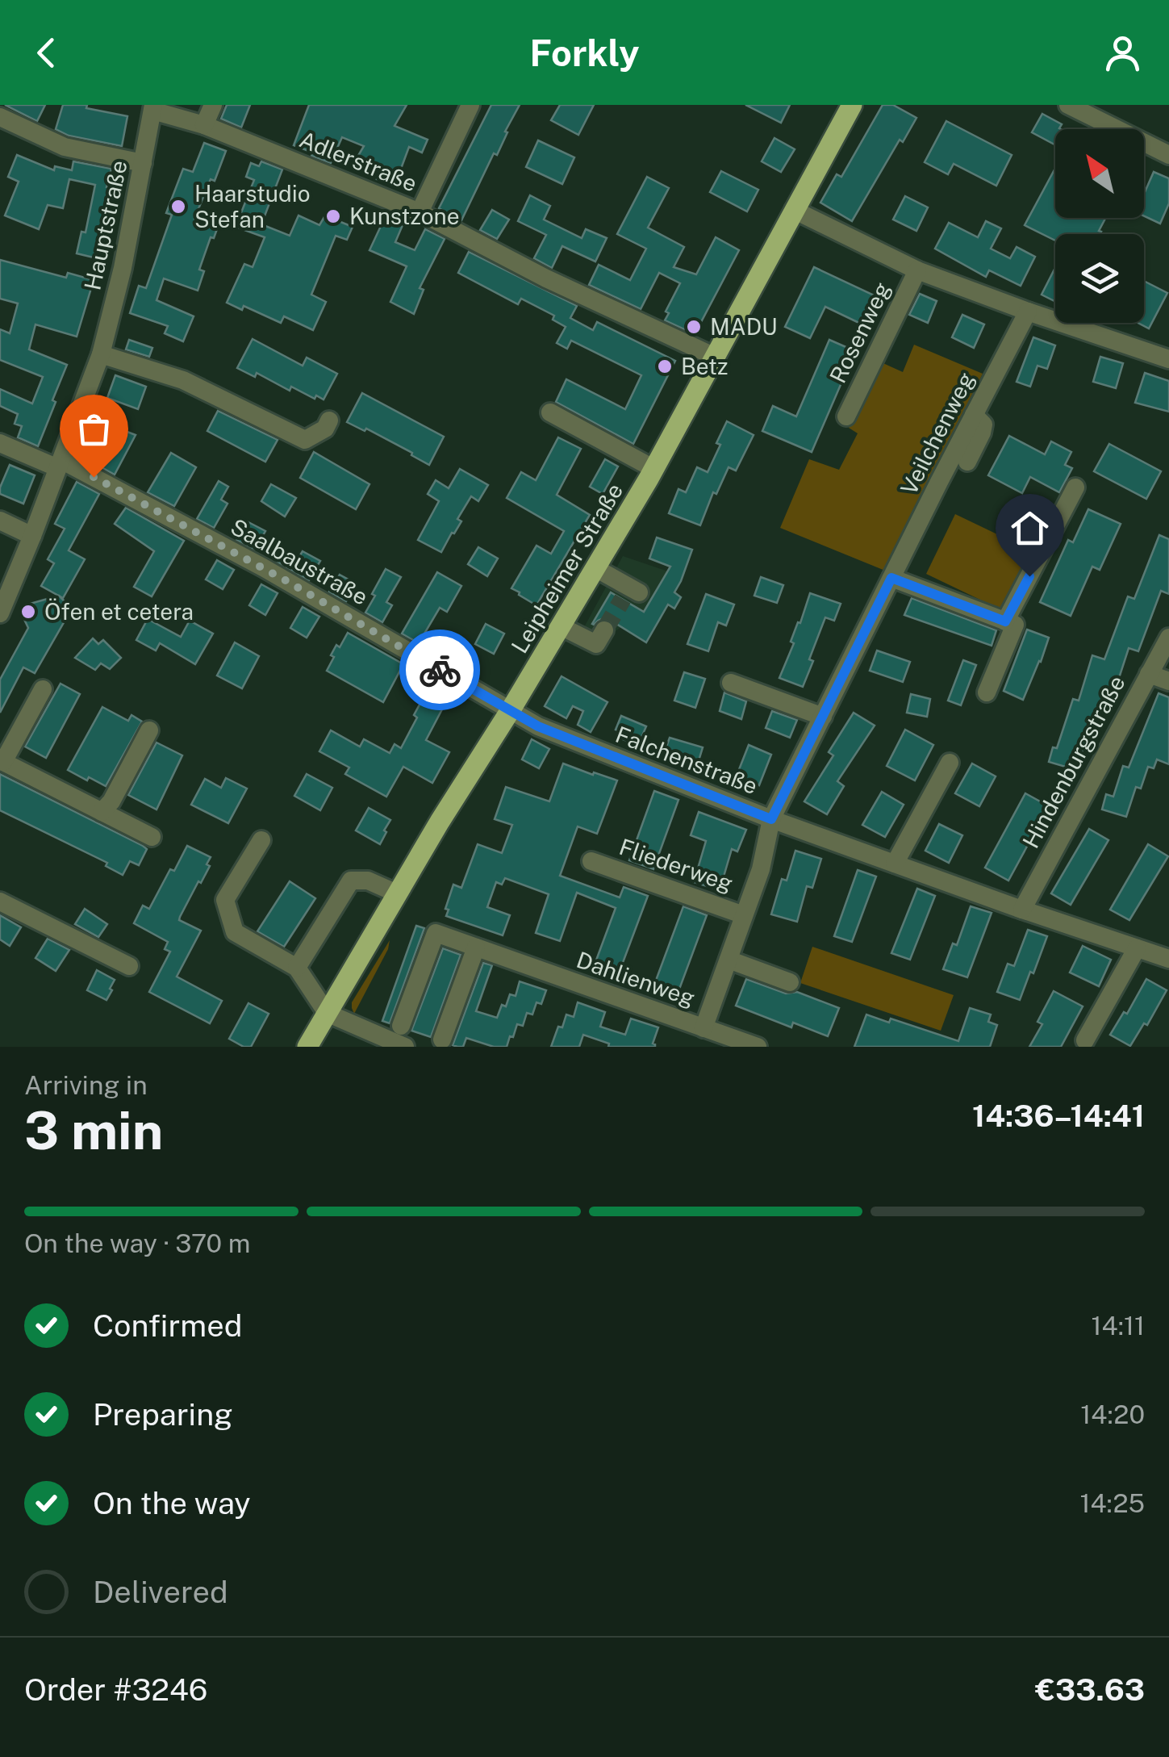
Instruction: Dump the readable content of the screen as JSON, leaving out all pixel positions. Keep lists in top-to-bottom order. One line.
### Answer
{"streets":{"main road":["Leipheimer Straße"],"street":["Adlerstraße","Hauptstraße","Rosenweg","Veilchenweg","Saalbaustraße","Falchenstraße","Hindenburgstraße","Fliederweg","Dahlienweg"]},"crossings":[["Adlerstraße","Hauptstraße"],["Adlerstraße","Leipheimer Straße"],["Hauptstraße","Saalbaustraße"],["Rosenweg","Veilchenweg"],["Rosenweg","Leipheimer Straße"],["Veilchenweg","Falchenstraße"],["Veilchenweg","Fliederweg"],["Saalbaustraße","Leipheimer Straße"],["Saalbaustraße","Falchenstraße"],["Leipheimer Straße","Falchenstraße"],["Falchenstraße","Hindenburgstraße"],["Falchenstraße","Fliederweg"],["Fliederweg","Dahlienweg"]],"places":["Haarstudio Stefan","Kunstzone","MADU","Betz","Öfen et cetera"],"north":"top left","page":{"header":"Forkly","heading":["3 min","Arriving in","14:36–14:41"],"panel":["Order #3246","€33.63"],"bar":"On the way · 370 m","list":[["Confirmed","14:11"],["Preparing","14:20"],["On the way","14:25"],"Delivered"]}}
